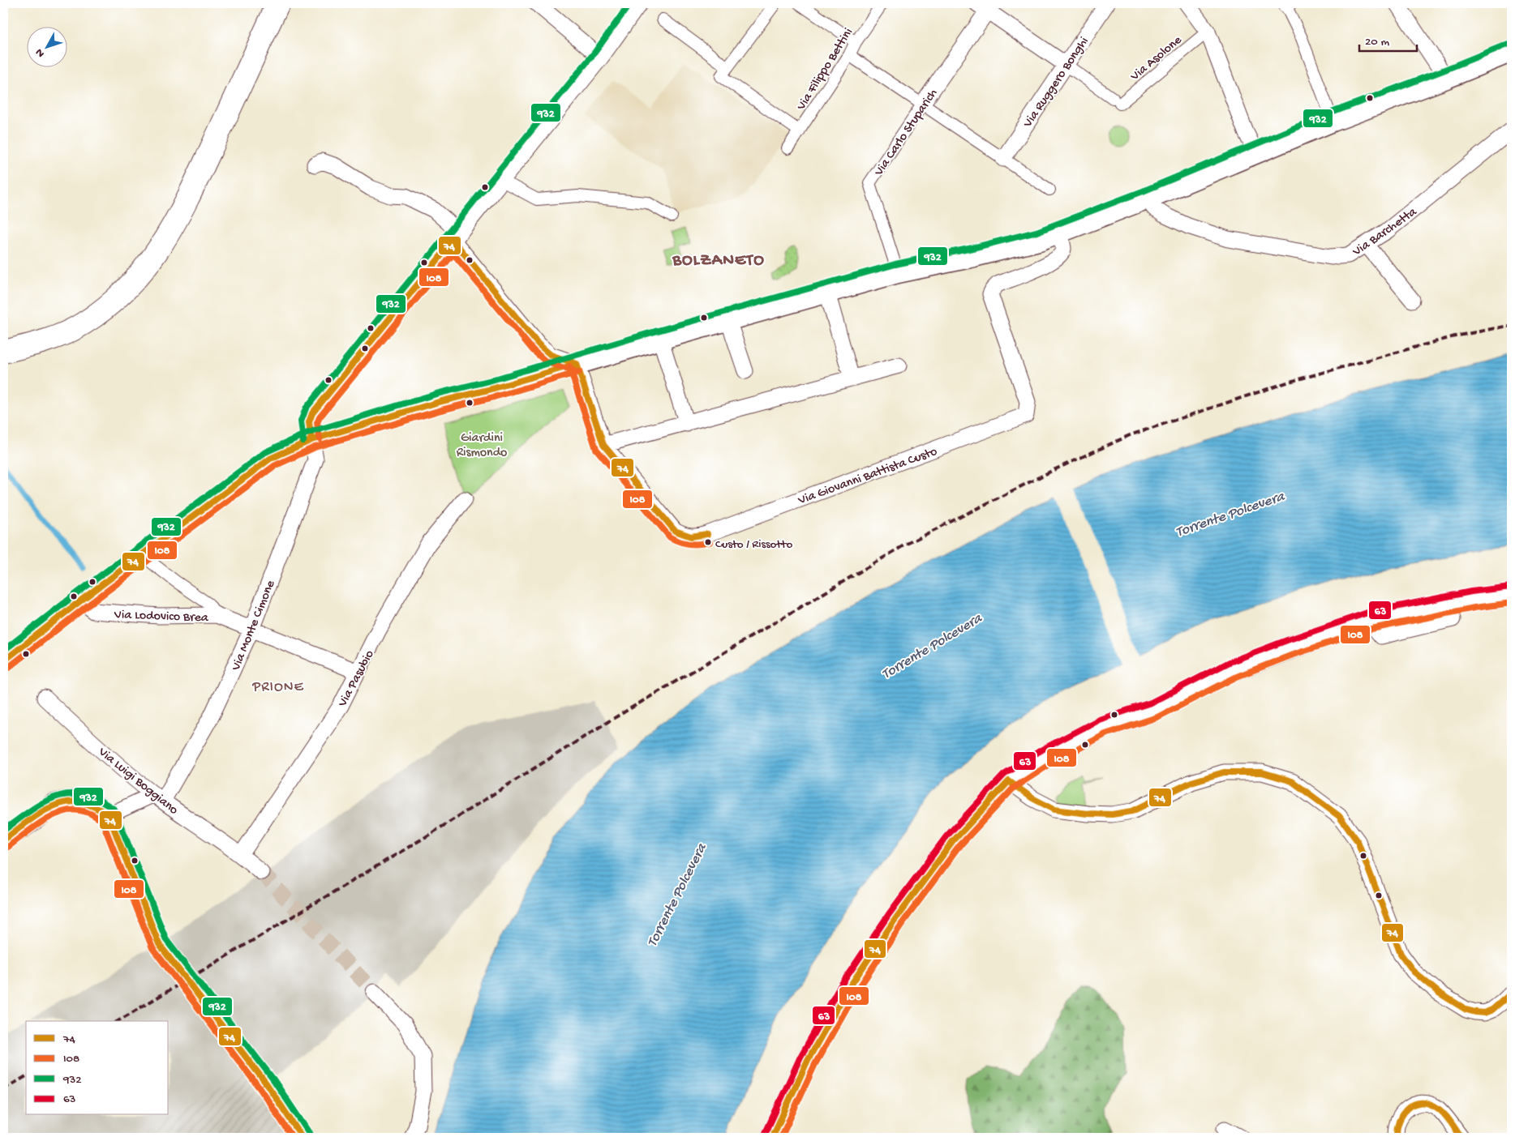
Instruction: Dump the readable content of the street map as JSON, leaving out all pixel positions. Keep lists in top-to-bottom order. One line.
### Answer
{"streets":{"street":["Via Asolone","Via Filippo Bettini","Via Ruggero Bonghi","Via Carlo Stuparich","Via Barchetta","Via Giovanni Battista Custo","Via Lodovico Brea","Via Monte Cimone","Via Pasubio","Via Luigi Boggiano"]},"crossings":[["Via Asolone","Via Ruggero Bonghi"],["Via Lodovico Brea","Via Monte Cimone"],["Via Lodovico Brea","Via Pasubio"],["Via Monte Cimone","Via Luigi Boggiano"],["Via Pasubio","Via Luigi Boggiano"]],"districts":["BOLZANETO","PRIONE"],"water":["Torrente Polcevera"],"parks":["Giardini Rismondo"],"places":["Custo / Rissotto"],"lines":["transit line 932","transit line 74","transit line I08","transit line 63"],"legend":["74","I08","932","63"],"scale_bar":"20 m","north":"bottom left"}
